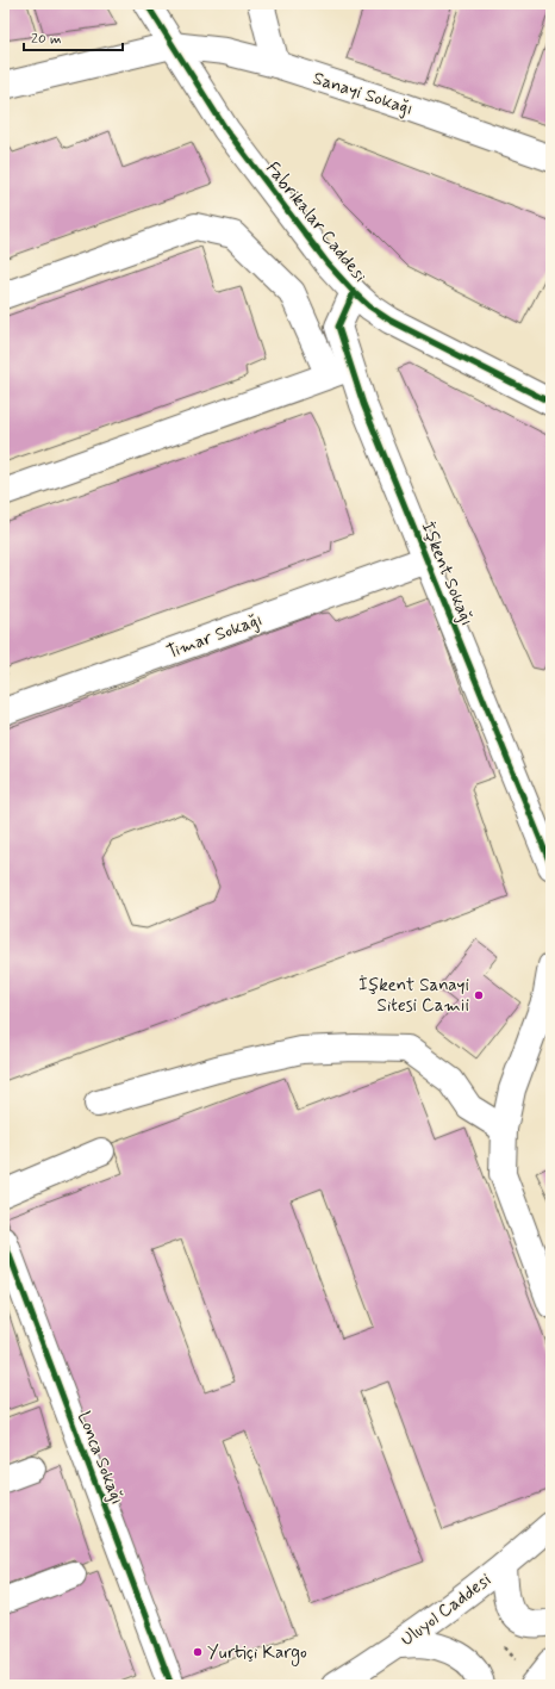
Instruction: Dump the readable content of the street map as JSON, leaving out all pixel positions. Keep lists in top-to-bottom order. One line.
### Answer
{"streets":{"street":["Sanayi Sokağı","Fabrikalar Caddesi","İşkent Sokağı","Timar Sokağı","Lonca Sokağı","Uluyol Caddesi"]},"crossings":[["Sanayi Sokağı","Fabrikalar Caddesi"],["Fabrikalar Caddesi","İşkent Sokağı"],["İşkent Sokağı","Timar Sokağı"]],"places":["İşkent Sanayi Sitesi Camii","Yurtiçi Kargo"],"scale_bar":"20 m"}
